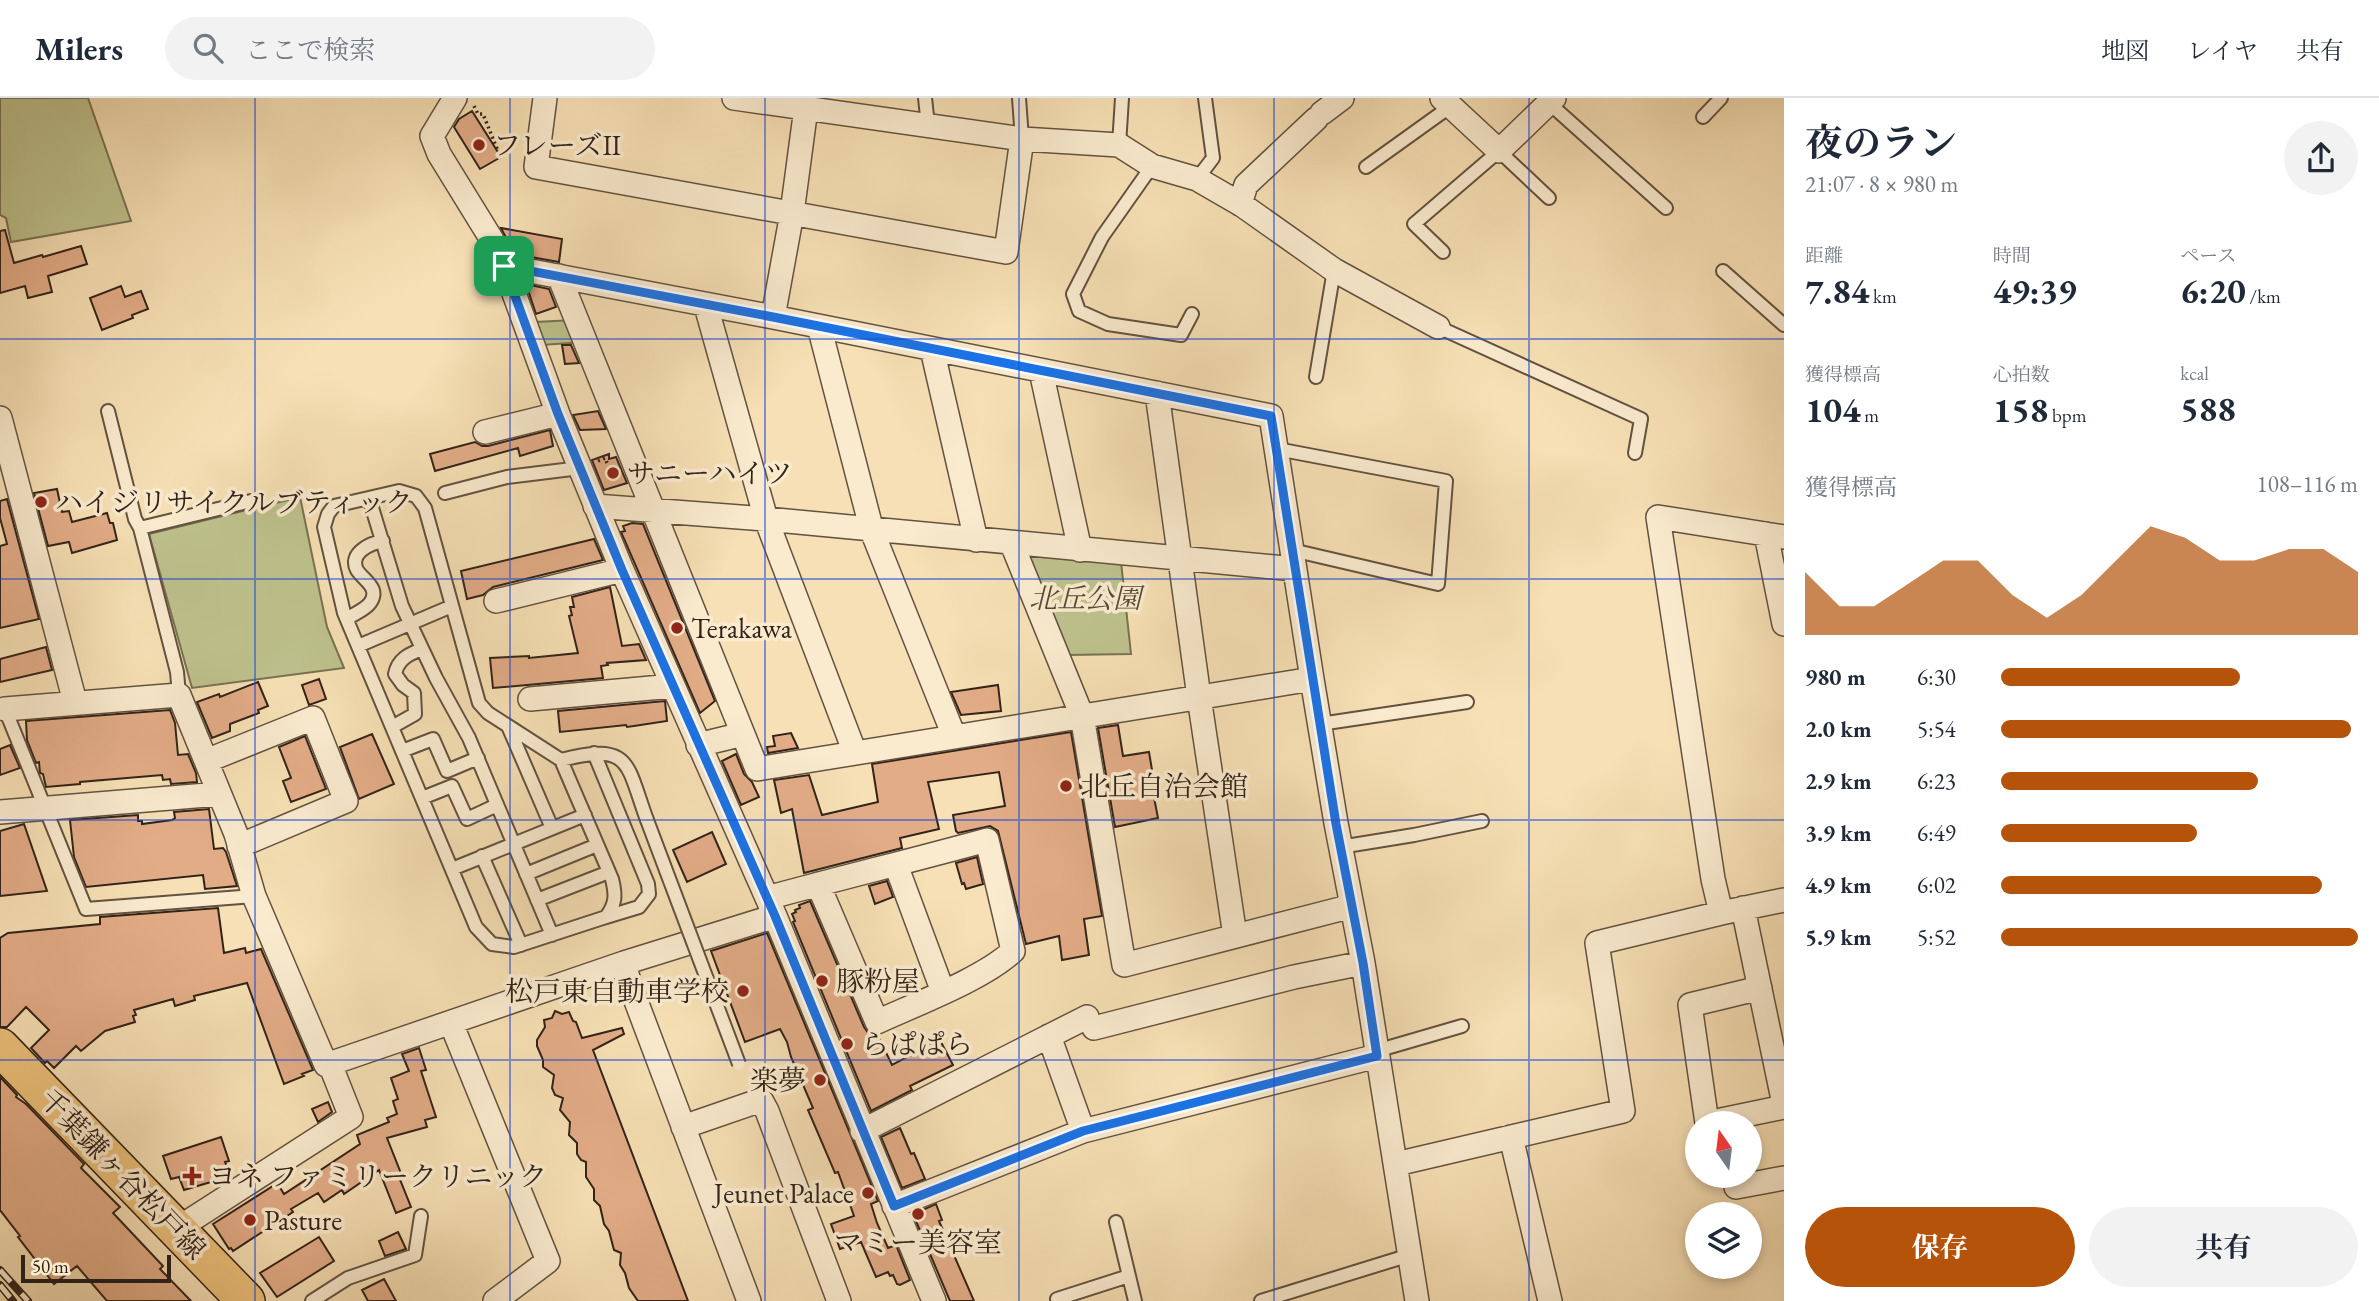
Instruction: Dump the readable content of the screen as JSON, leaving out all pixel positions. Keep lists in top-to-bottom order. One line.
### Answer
{"streets":{"main road":["千葉鎌ヶ谷松戸線"]},"parks":["北丘公園"],"places":{"other":["フレーズⅡ","サニーハイツ","ハイジリサイクルブティック","Terakawa","北丘自治会館","豚粉屋","松戸東自動車学校","らぱぱら","楽夢","Jeunet Palace","マミー美容室","Pasture"],"health":["ヨネ ファミリークリニック"]},"scale_bar":"50 m","north":"top","page":{"header":"Milers","search":"ここで検索","nav":["地図","レイヤ","共有"],"heading":["夜のラン","21:07 · 8 × 980 m"],"stats":[["距離","7.84 km"],["時間","49:39"],["ペース","6:20 /km"],["獲得標高","104 m"],["心拍数","158 bpm"],["kcal","588"]],"chart":["獲得標高","108–116 m"],"list":[{"name":"980 m","note":"6:30"},{"name":"2.0 km","note":"5:54"},{"name":"2.9 km","note":"6:23"},{"name":"3.9 km","note":"6:49"},{"name":"4.9 km","note":"6:02"},{"name":"5.9 km","note":"5:52"}],"buttons":["保存","共有"],"scale":"50 m"}}
